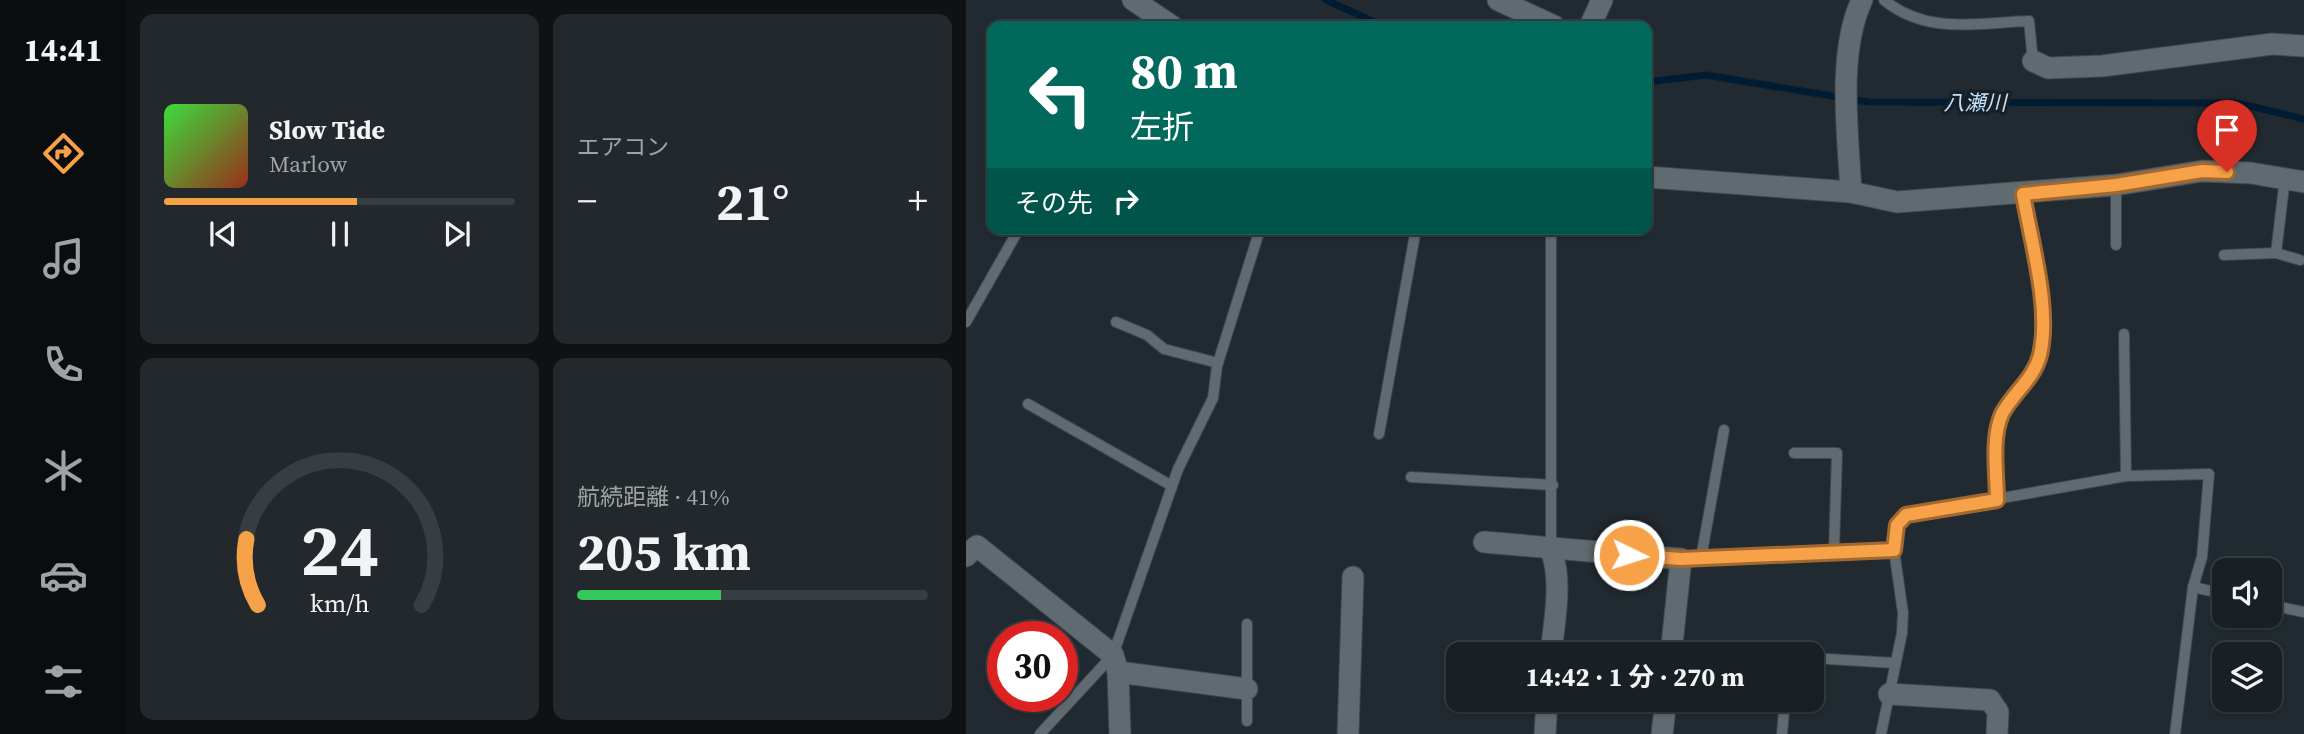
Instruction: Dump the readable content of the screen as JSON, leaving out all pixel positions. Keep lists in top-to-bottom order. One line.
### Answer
{"water":["八瀬川"],"page":{"tabs":"14:41","tile":["エアコン",["航続距離 · 41%","205 km"]],"turn":["80 m","左折"],"song":["Slow Tide","Marlow"],"then":"その先","heat":["−","21°","+"],"limit":"30","trip":"14:42 · 1 分 · 270 m","gauge":["24","km/h"]}}
